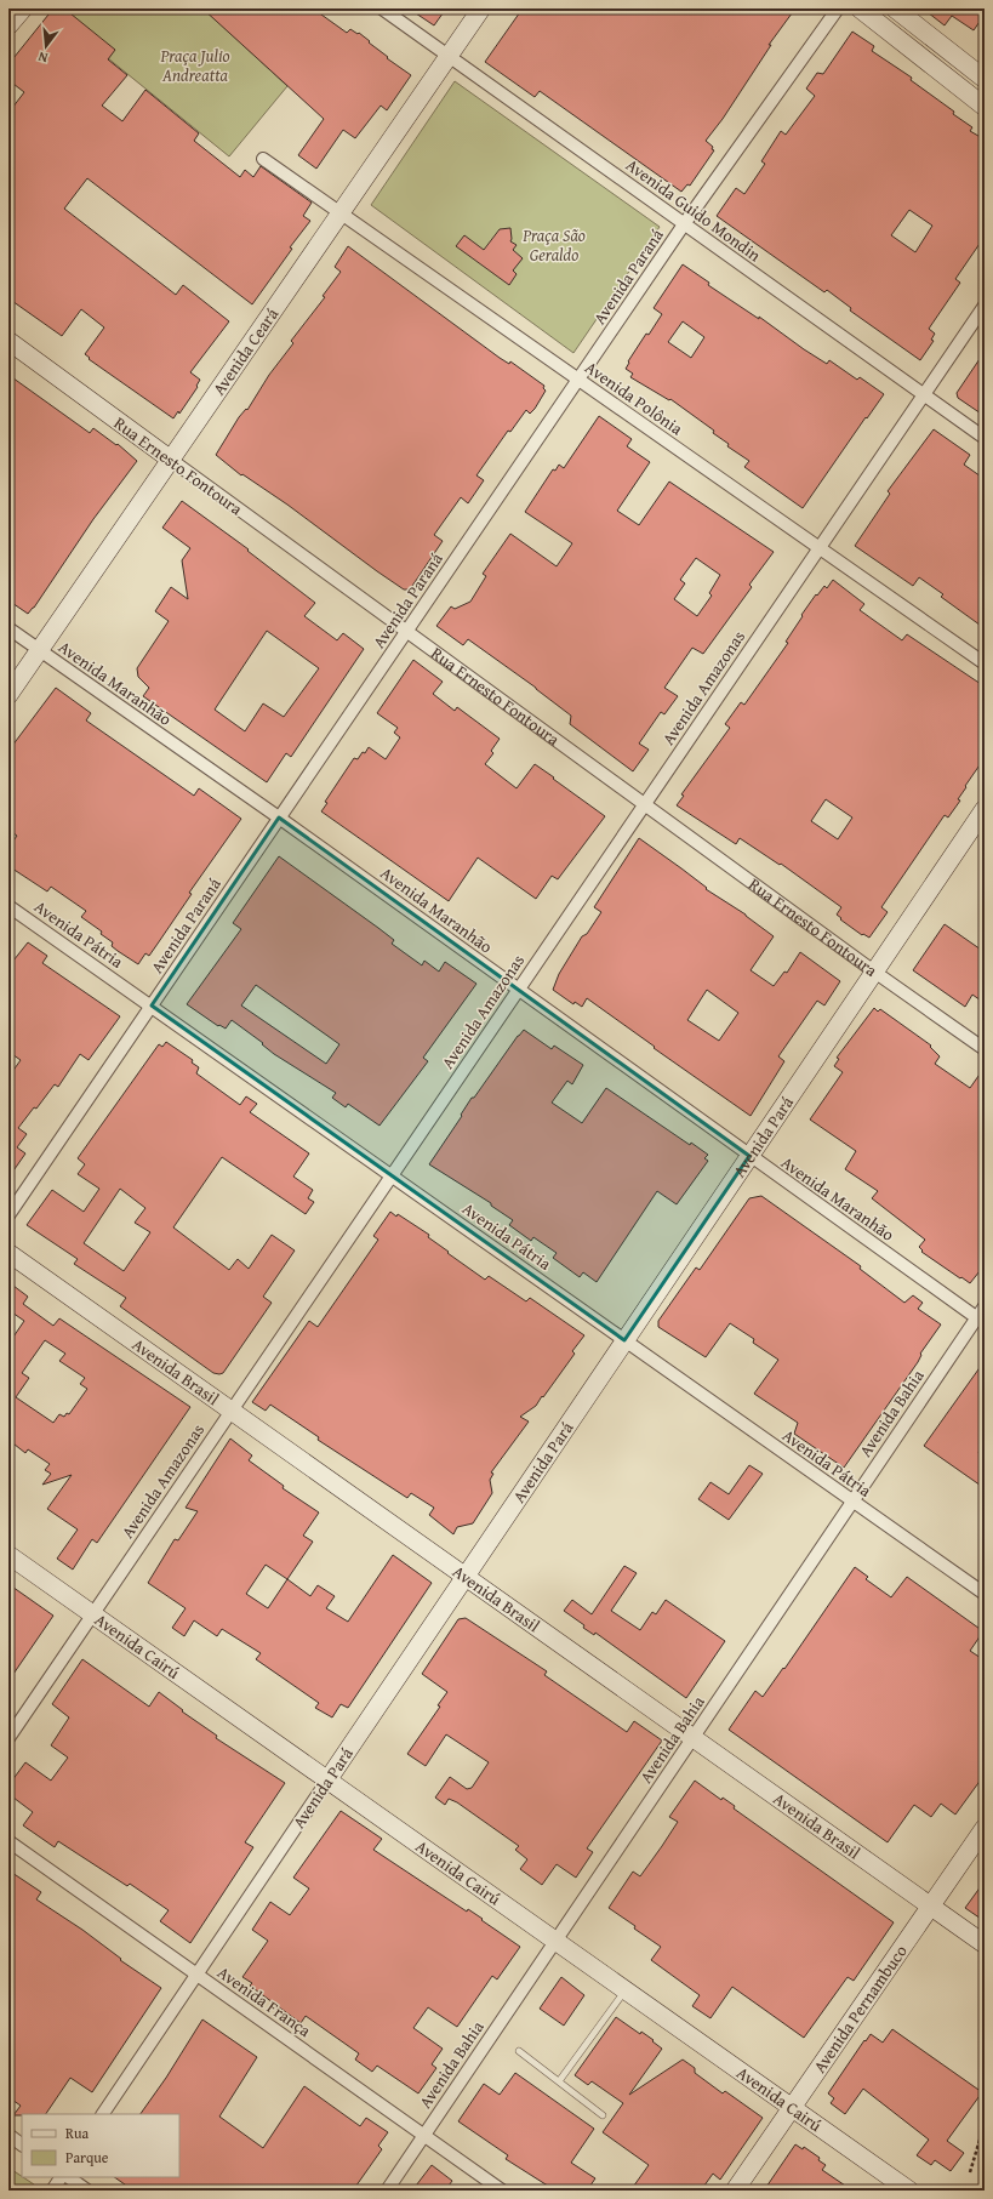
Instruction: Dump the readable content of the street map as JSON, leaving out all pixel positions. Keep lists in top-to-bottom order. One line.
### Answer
{"streets":{"street":["Avenida Guido Mondin","Avenida Paraná","Avenida Ceará","Avenida Polônia","Rua Ernesto Fontoura","Avenida Maranhão","Avenida Amazonas","Avenida Pátria","Avenida Pará","Avenida Brasil","Avenida Bahia","Avenida Cairú","Avenida França","Avenida Pernambuco"]},"crossings":[["Avenida Guido Mondin","Avenida Paraná"],["Avenida Guido Mondin","Avenida Ceará"],["Avenida Guido Mondin","Avenida Amazonas"],["Avenida Paraná","Avenida Polônia"],["Avenida Paraná","Rua Ernesto Fontoura"],["Avenida Paraná","Avenida Maranhão"],["Avenida Paraná","Avenida Pátria"],["Avenida Ceará","Avenida Polônia"],["Avenida Ceará","Rua Ernesto Fontoura"],["Avenida Ceará","Avenida Maranhão"],["Avenida Polônia","Avenida Amazonas"],["Rua Ernesto Fontoura","Avenida Amazonas"],["Rua Ernesto Fontoura","Avenida Pará"],["Avenida Maranhão","Avenida Amazonas"],["Avenida Maranhão","Avenida Pará"],["Avenida Maranhão","Avenida Bahia"],["Avenida Amazonas","Avenida Pátria"],["Avenida Amazonas","Avenida Brasil"],["Avenida Amazonas","Avenida Cairú"],["Avenida Pátria","Avenida Pará"],["Avenida Pátria","Avenida Bahia"],["Avenida Pará","Avenida Brasil"],["Avenida Pará","Avenida Cairú"],["Avenida Pará","Avenida França"],["Avenida Brasil","Avenida Bahia"],["Avenida Brasil","Avenida Pernambuco"],["Avenida Bahia","Avenida Cairú"],["Avenida Bahia","Avenida França"],["Avenida Cairú","Avenida Pernambuco"]],"parks":["Praça Julio Andreatta","Praça São Geraldo"],"legend":["Rua","Parque"],"north":"bottom"}
